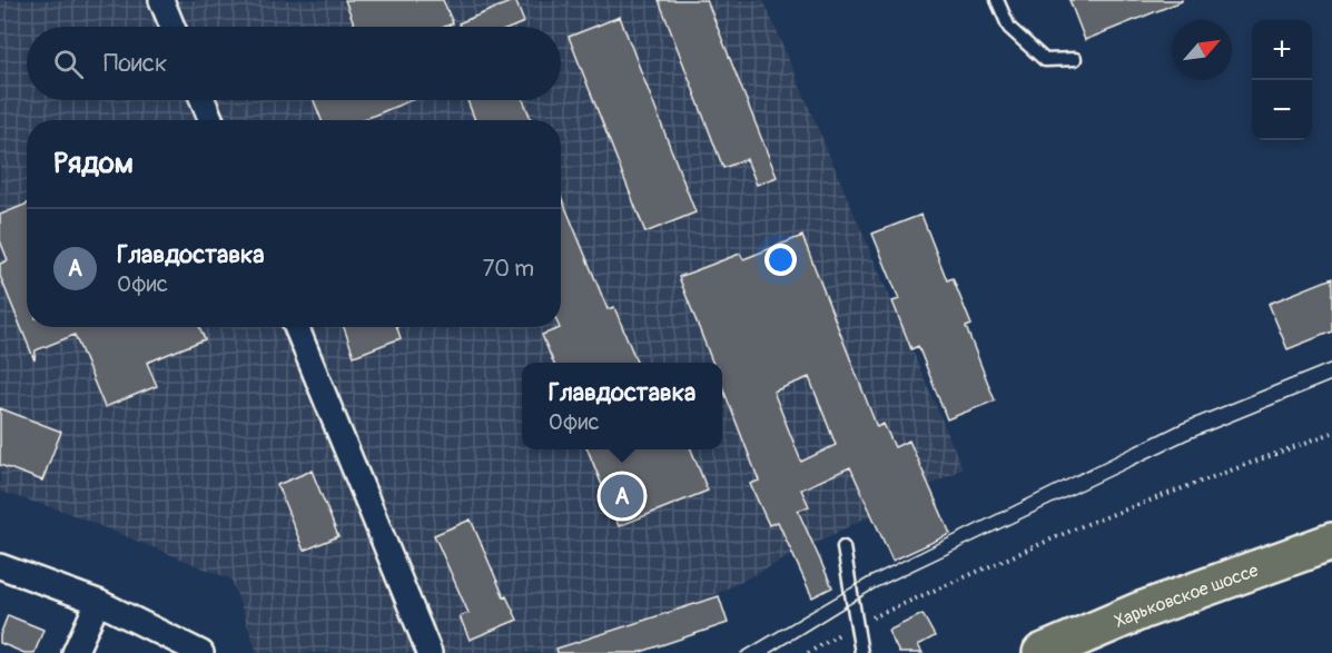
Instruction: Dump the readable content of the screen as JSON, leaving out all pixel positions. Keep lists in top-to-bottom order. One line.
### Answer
{"streets":{"main road":["Харьковское шоссе"]},"north":"top right","page":{"map_buttons":["+","−"],"search":"Поиск","heading":"Рядом","list":[{"mark":"A","name":"Главдоставка","note":"Офис","value":"70 m"}],"popup":["Главдоставка","Офис"],"pins":"A"}}
